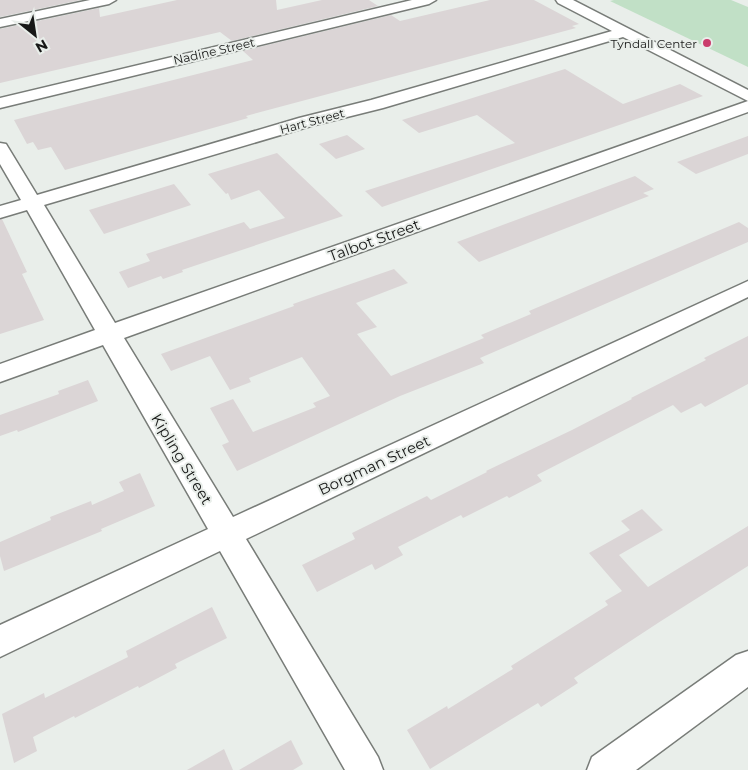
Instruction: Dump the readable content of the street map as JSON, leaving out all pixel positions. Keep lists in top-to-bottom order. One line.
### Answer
{"streets":{"street":["Nadine Street","Hart Street","Talbot Street","Kipling Street","Borgman Street"]},"crossings":[["Hart Street","Kipling Street"],["Talbot Street","Kipling Street"],["Kipling Street","Borgman Street"]],"places":["Tyndall Center"],"north":"bottom right"}
